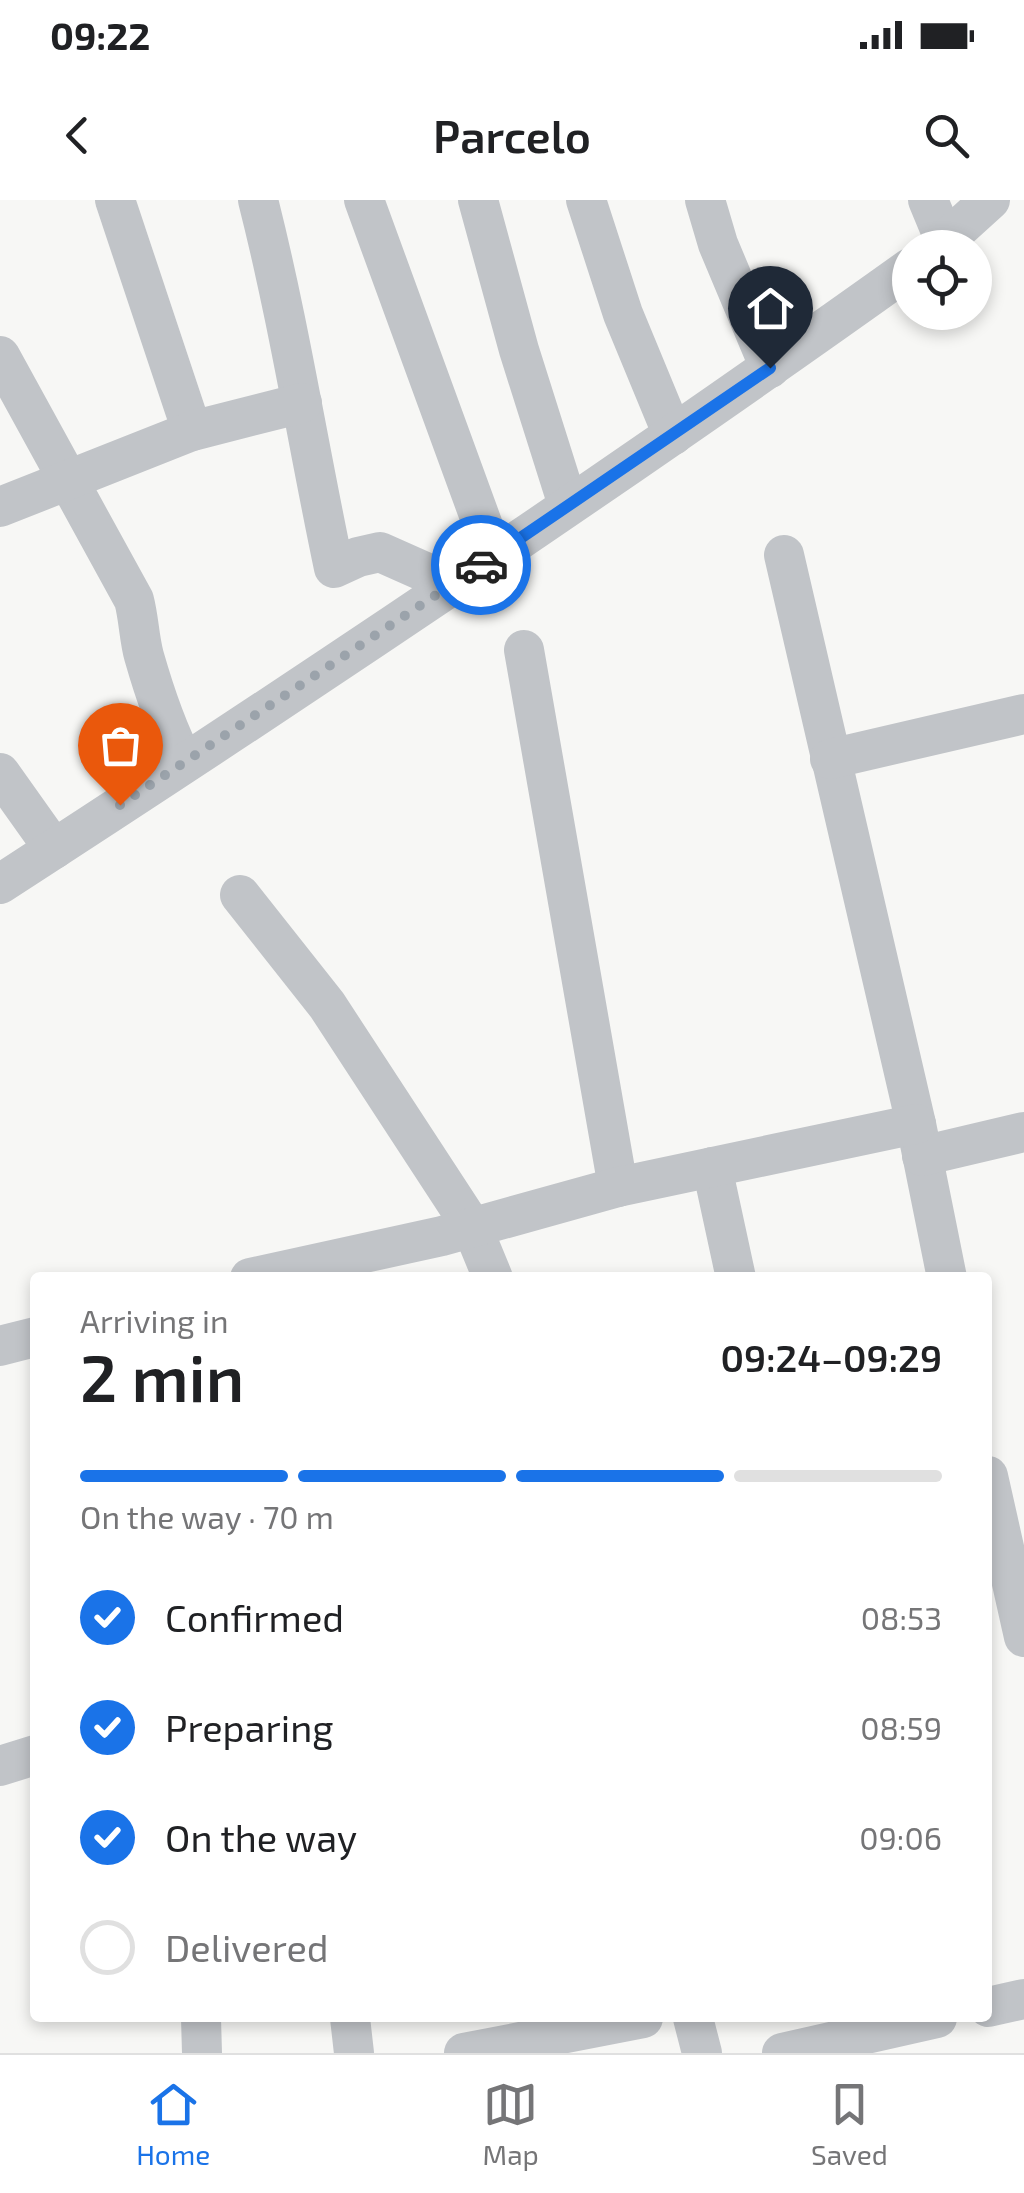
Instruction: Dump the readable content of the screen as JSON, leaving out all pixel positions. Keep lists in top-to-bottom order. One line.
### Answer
{"page":{"status":"09:22","header":"Parcelo","heading":["2 min","Arriving in","09:24–09:29"],"bar":"On the way · 70 m","list":[["Confirmed","08:53"],["Preparing","08:59"],["On the way","09:06"],"Delivered"],"tabs":["Home","Map","Saved"]}}
